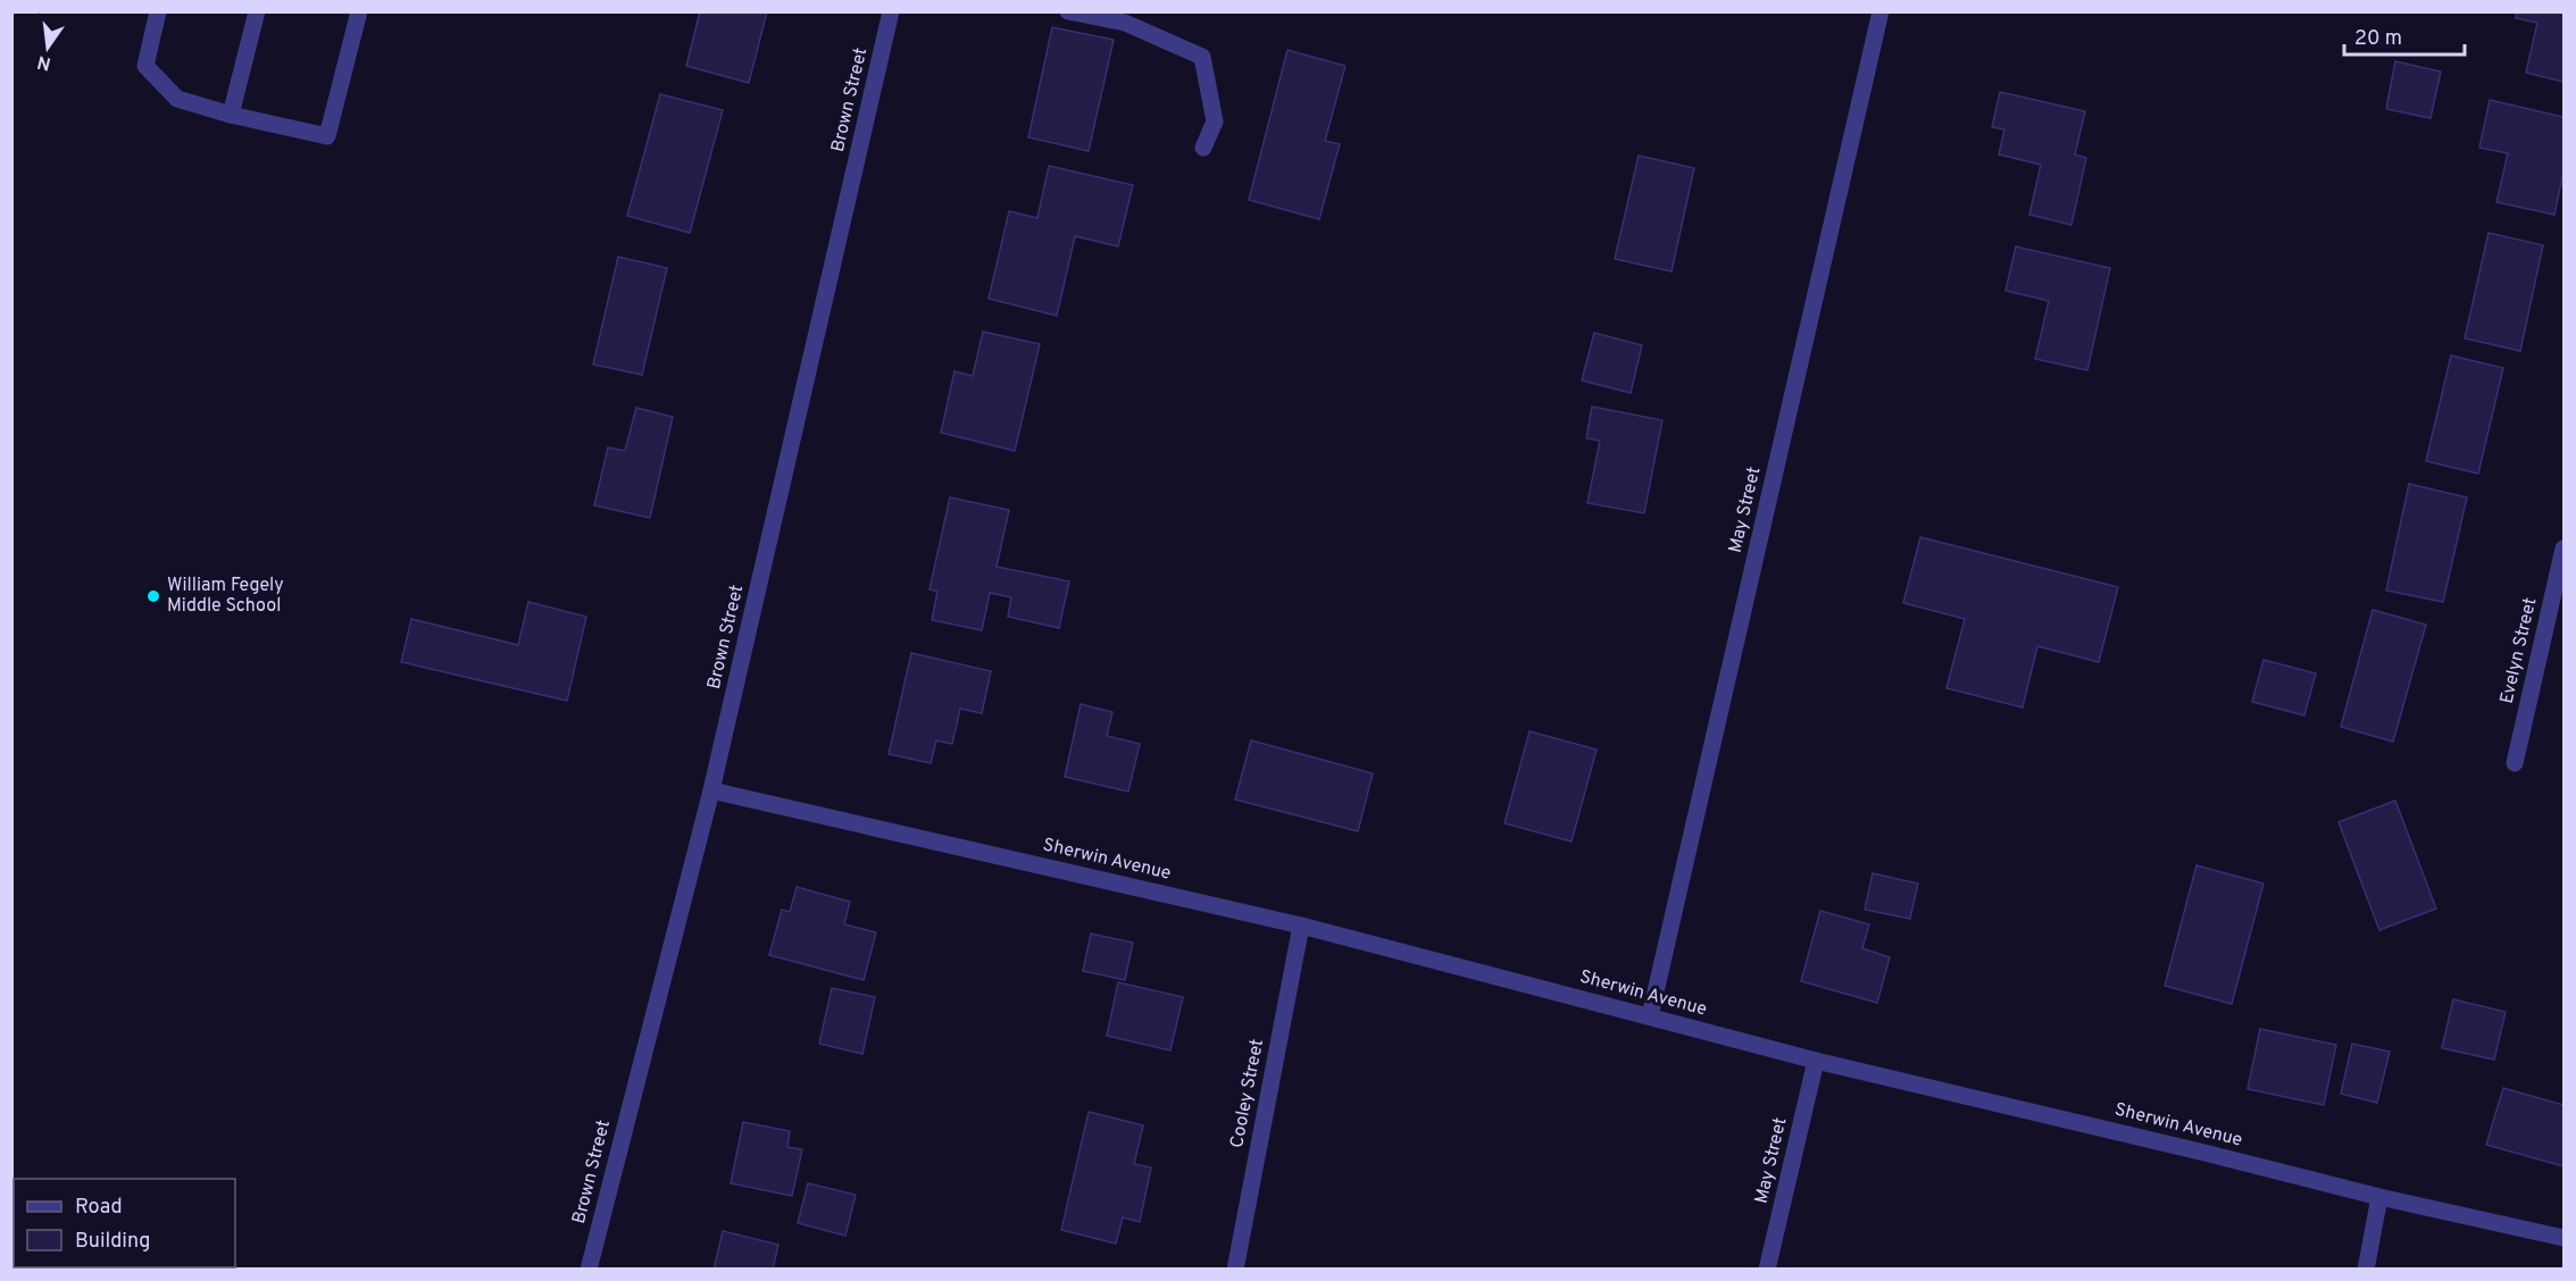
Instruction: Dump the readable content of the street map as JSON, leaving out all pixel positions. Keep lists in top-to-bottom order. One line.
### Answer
{"streets":{"street":["Brown Street","May Street","Evelyn Street","Sherwin Avenue","Cooley Street"]},"crossings":[["Brown Street","Sherwin Avenue"],["May Street","Sherwin Avenue"],["Sherwin Avenue","Cooley Street"]],"places":["William Fegely Middle School"],"legend":["Road","Building"],"scale_bar":"20 m","north":"bottom"}
